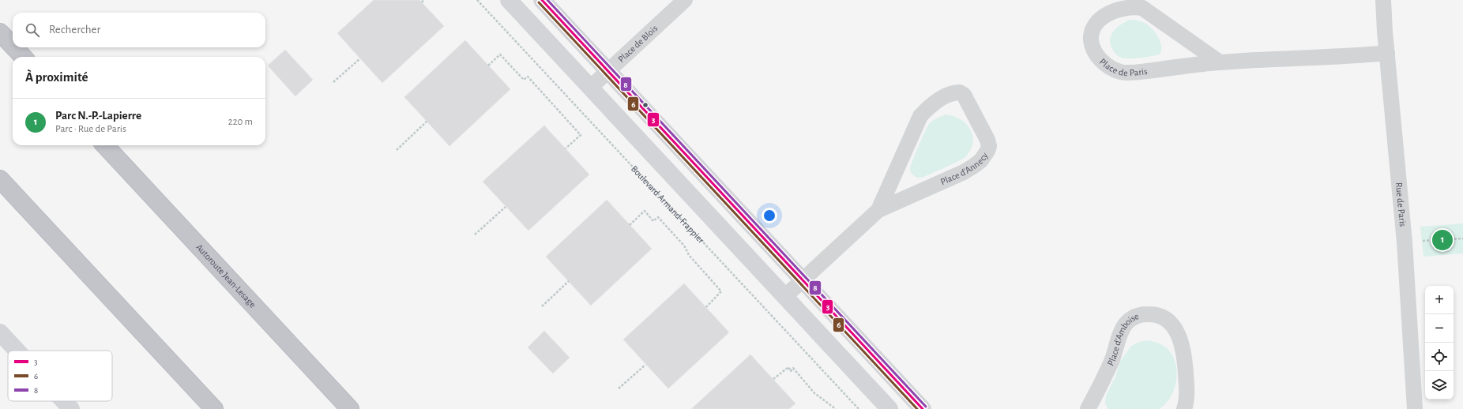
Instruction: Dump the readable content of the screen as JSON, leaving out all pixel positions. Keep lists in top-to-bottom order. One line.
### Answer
{"streets":{"highway":["Autoroute Jean-Lesage"],"street":["Place de Blois","Place de Paris","Place d'Annecy","Rue de Paris","Place d'Amboise"],"path":["Boulevard Armand-Frappier"]},"crossings":[["Place de Paris","Rue de Paris"]],"lines":["transit line 3","transit line 8","transit line 6"],"legend":["3","6","8"],"page":{"search":"Rechercher","heading":"À proximité","list":[{"mark":"1","name":"Parc N.-P.-Lapierre","note":"Parc · Rue de Paris","value":"220 m"}],"pins":"1","map_buttons":["+","−"]}}
